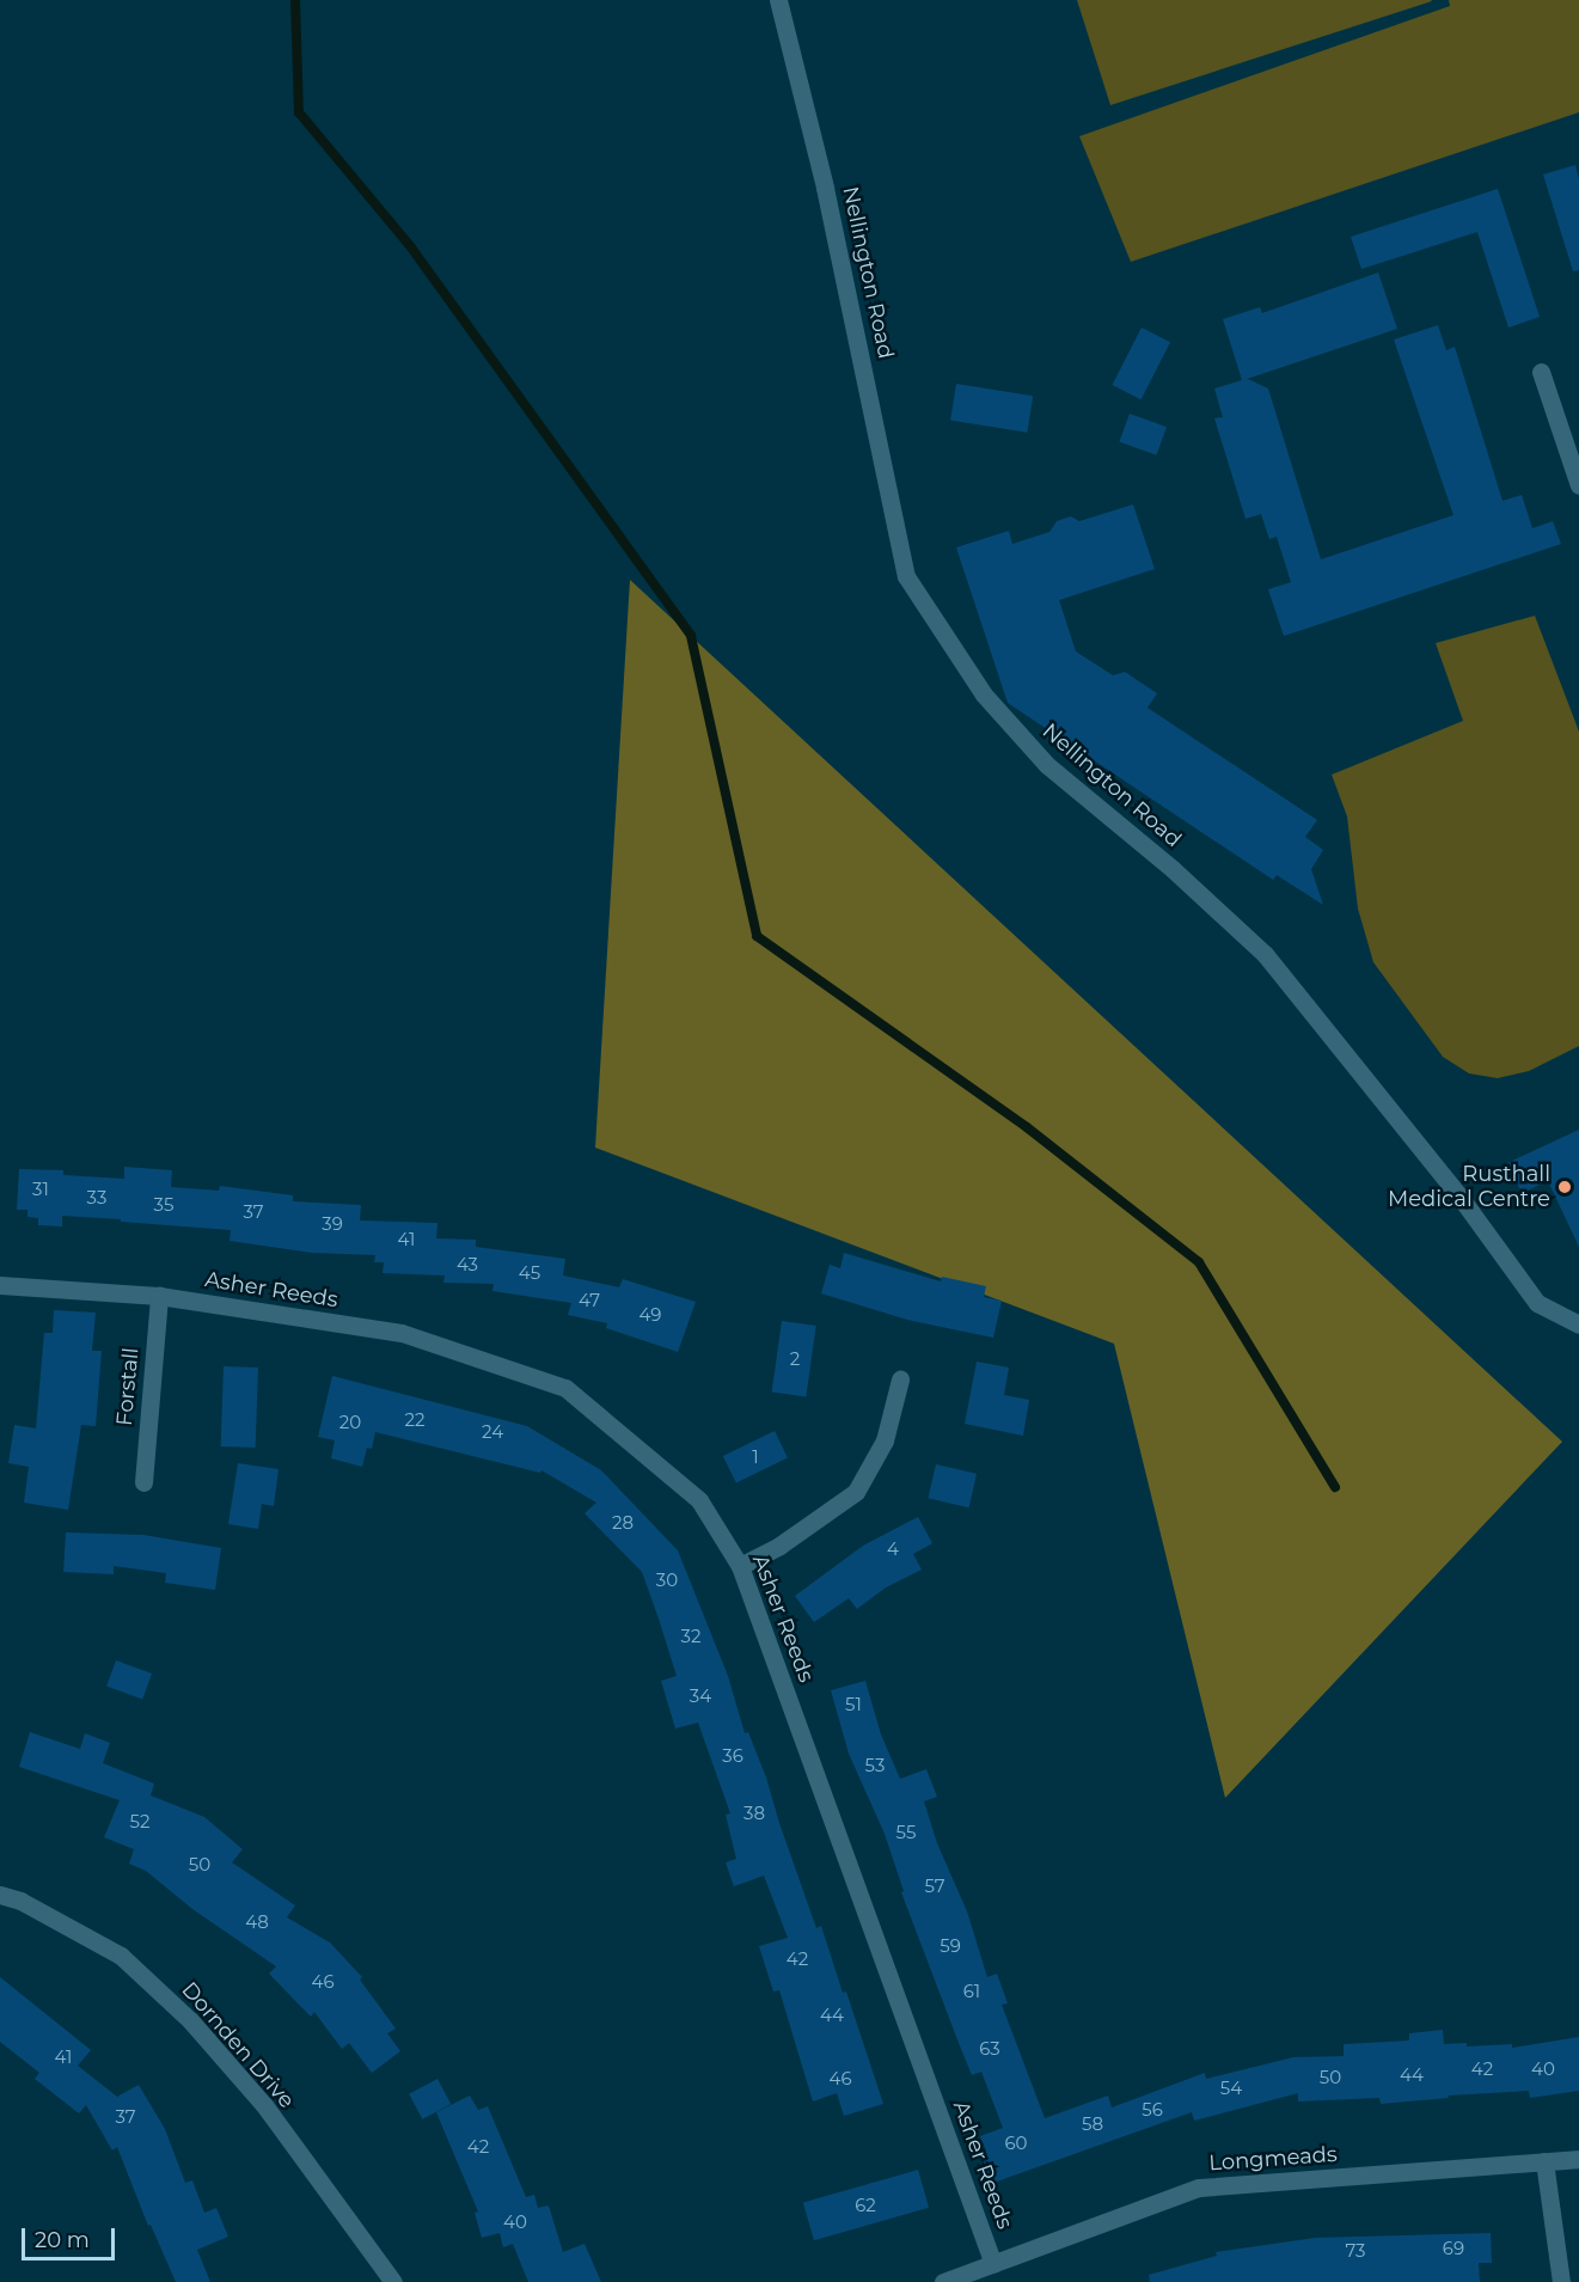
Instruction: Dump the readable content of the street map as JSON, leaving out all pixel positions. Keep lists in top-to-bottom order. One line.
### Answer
{"streets":{"street":["Nellington Road","Asher Reeds","Forstall","Dornden Drive","Longmeads"]},"crossings":[["Asher Reeds","Forstall"],["Asher Reeds","Longmeads"]],"places":["Rusthall Medical Centre"],"house_numbers":["31","33","35","37","39","41","43","45","47","49","2","22","20","24","1","28","4","30","32","34","51","36","53","38","52","55","50","57","48","59","42","46","61","44","63","41","42","40","44","50","46","54","56","37","58","60","42","62","40","69","73"],"scale_bar":"20 m"}
